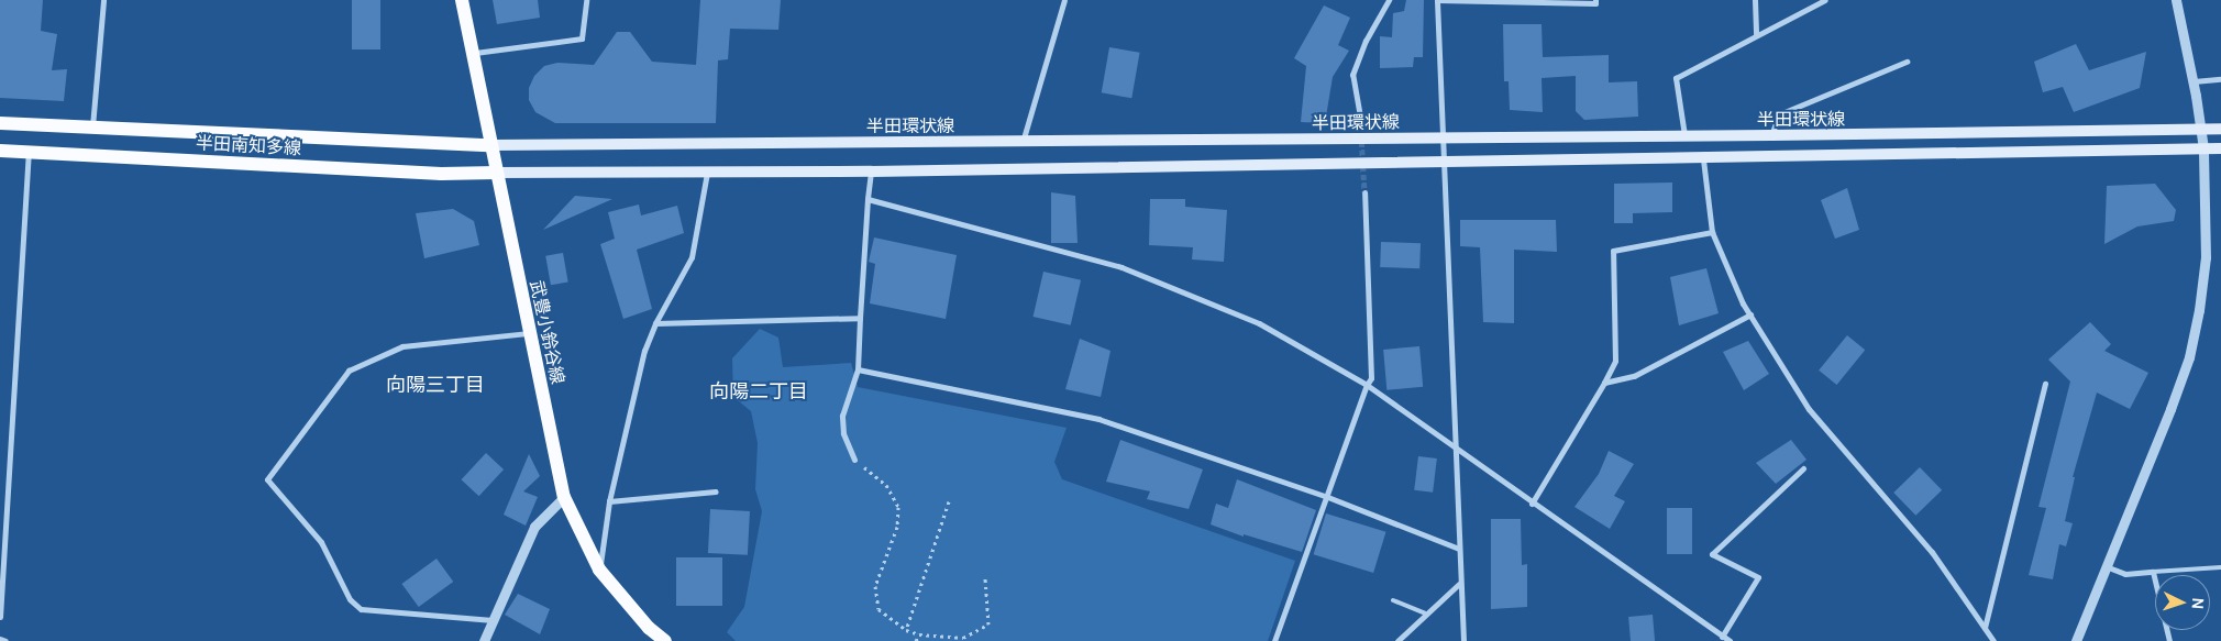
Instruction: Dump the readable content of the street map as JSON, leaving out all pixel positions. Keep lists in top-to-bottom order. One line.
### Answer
{"streets":{"main road":["半田環状線","半田南知多線","武豊小鈴谷線"]},"crossings":[["半田環状線","半田南知多線"],["半田環状線","武豊小鈴谷線"],["半田南知多線","武豊小鈴谷線"]],"districts":["向陽三丁目","向陽二丁目"],"north":"right"}
